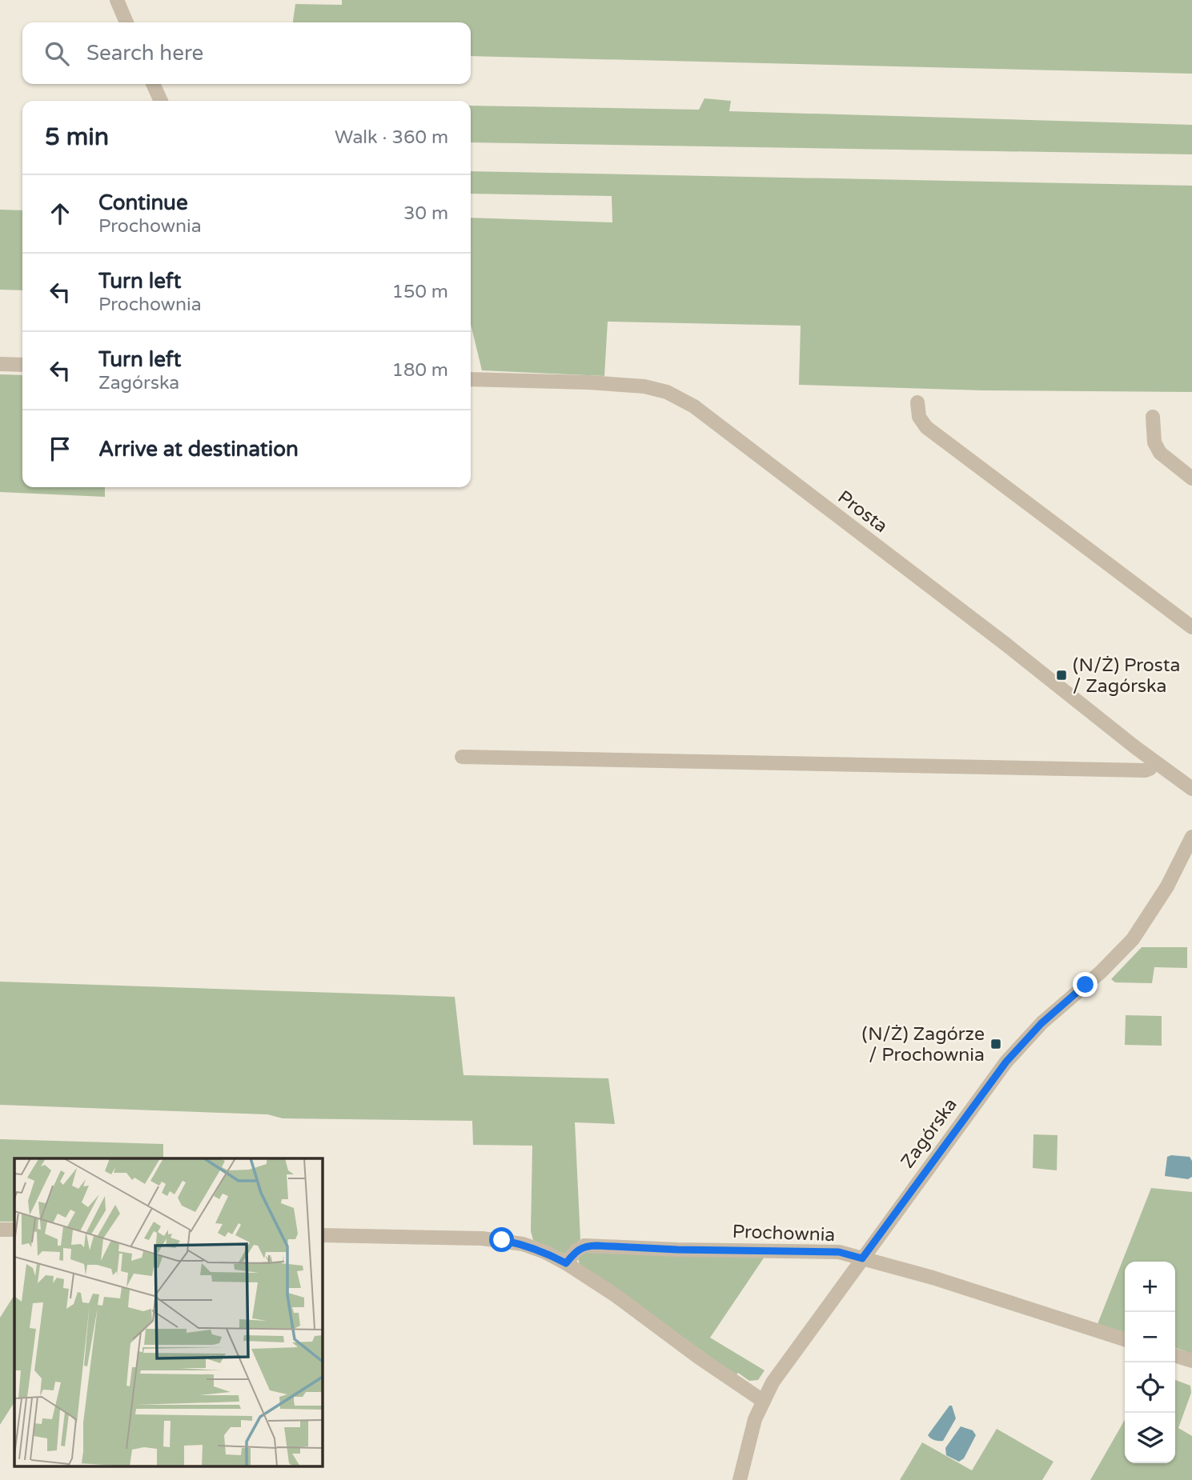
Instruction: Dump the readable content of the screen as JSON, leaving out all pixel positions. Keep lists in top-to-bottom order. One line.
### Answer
{"streets":{"street":["Prosta","Zagórska","Prochownia"]},"crossings":[["Zagórska","Prochownia"]],"places":{"transit":["(N/Ż) Prosta / Zagórska","(N/Ż) Zagórze / Prochownia"]},"page":{"search":"Search here","heading":["5 min","Walk · 360 m"],"list":[["Continue","Prochownia","30 m"],["Turn left","Prochownia","150 m"],["Turn left","Zagórska","180 m"],"Arrive at destination"],"map_buttons":["+","−"]}}
